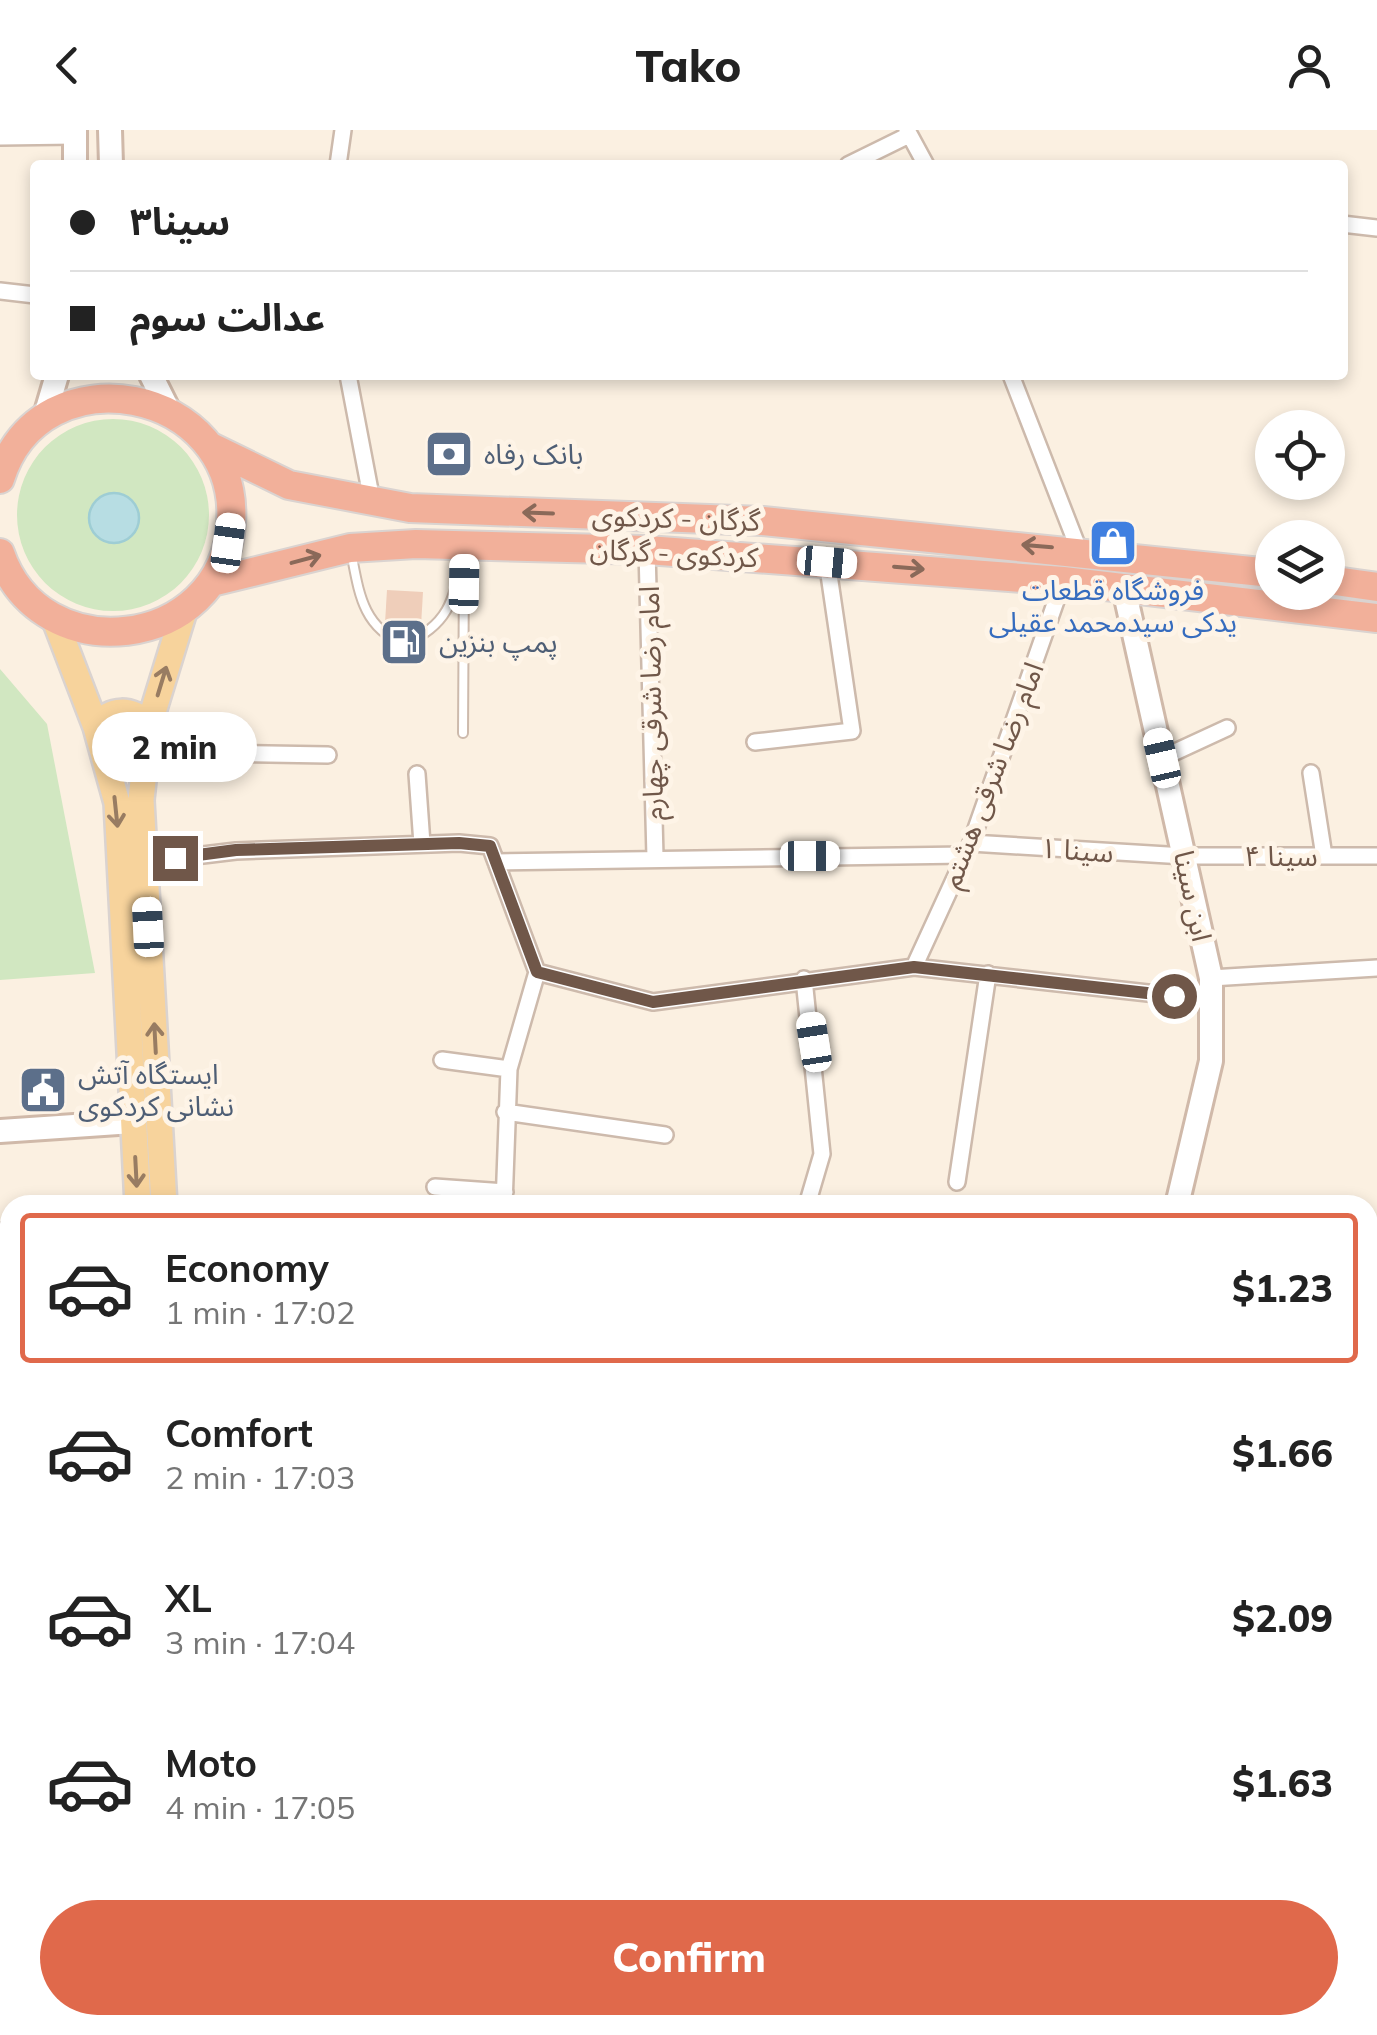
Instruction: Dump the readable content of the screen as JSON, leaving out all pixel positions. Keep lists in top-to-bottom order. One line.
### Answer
{"streets":{"highway":["گرگان - کردکوی","کردکوی - گرگان"],"street":["امام رضا شرقی چهارم","امام رضا شرقی هشتم","سینا ۱","سینا ۴","ابن سینا"]},"crossings":[["کردکوی - گرگان","امام رضا شرقی چهارم"],["کردکوی - گرگان","امام رضا شرقی هشتم"],["کردکوی - گرگان","ابن سینا"],["امام رضا شرقی چهارم","سینا ۱"],["امام رضا شرقی هشتم","سینا ۱"],["سینا ۱","سینا ۴"],["سینا ۱","ابن سینا"],["سینا ۴","ابن سینا"]],"one_way":["گرگان - کردکوی"],"places":{"bank":["بانک رفاه"],"shop":["فروشگاه قطعات یدکی سیدمحمد عقیلی"],"fuel station":["پمپ بنزین"],"public building":["ایستگاه آتش نشانی کردکوی"]},"page":{"header":"Tako","banner":["سینا۳","عدالت سوم"],"bubble":"2 min","list":[{"name":"Economy","note":"1 min · 17:02","value":"$1.23"},{"name":"Comfort","note":"2 min · 17:03","value":"$1.66"},{"name":"XL","note":"3 min · 17:04","value":"$2.09"},{"name":"Moto","note":"4 min · 17:05","value":"$1.63"}],"buttons":"Confirm"}}
